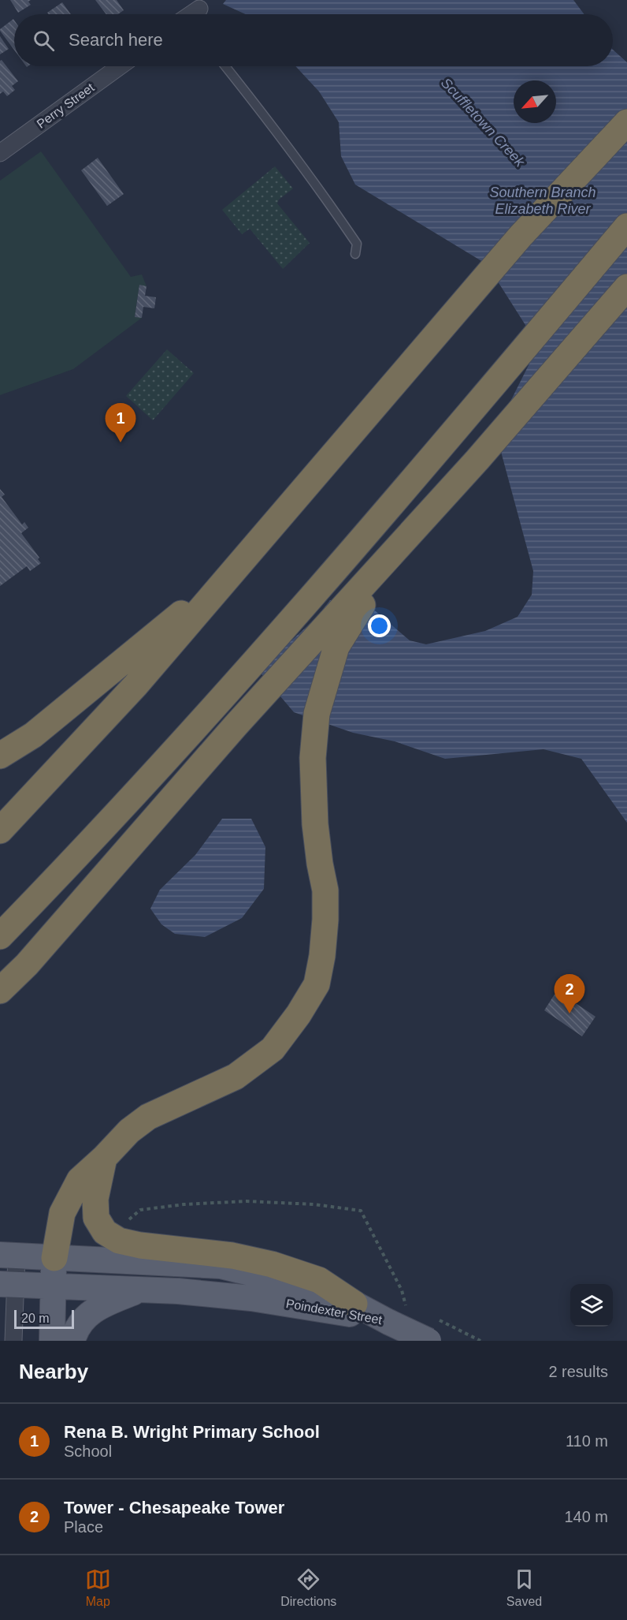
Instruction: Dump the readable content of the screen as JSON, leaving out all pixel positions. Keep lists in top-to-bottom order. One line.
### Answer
{"streets":{"main road":["Poindexter Street"],"street":["Perry Street"]},"water":["Scuffletown Creek","Southern Branch Elizabeth River"],"scale_bar":"20 m","north":"bottom left","page":{"search":"Search here","pins":["1","2"],"scale":"20 m","heading":["Nearby","2 results"],"list":[{"mark":"1","name":"Rena B. Wright Primary School","note":"School","value":"110 m"},{"mark":"2","name":"Tower - Chesapeake Tower","note":"Place","value":"140 m"}],"nav":["Map","Directions","Saved"]}}
